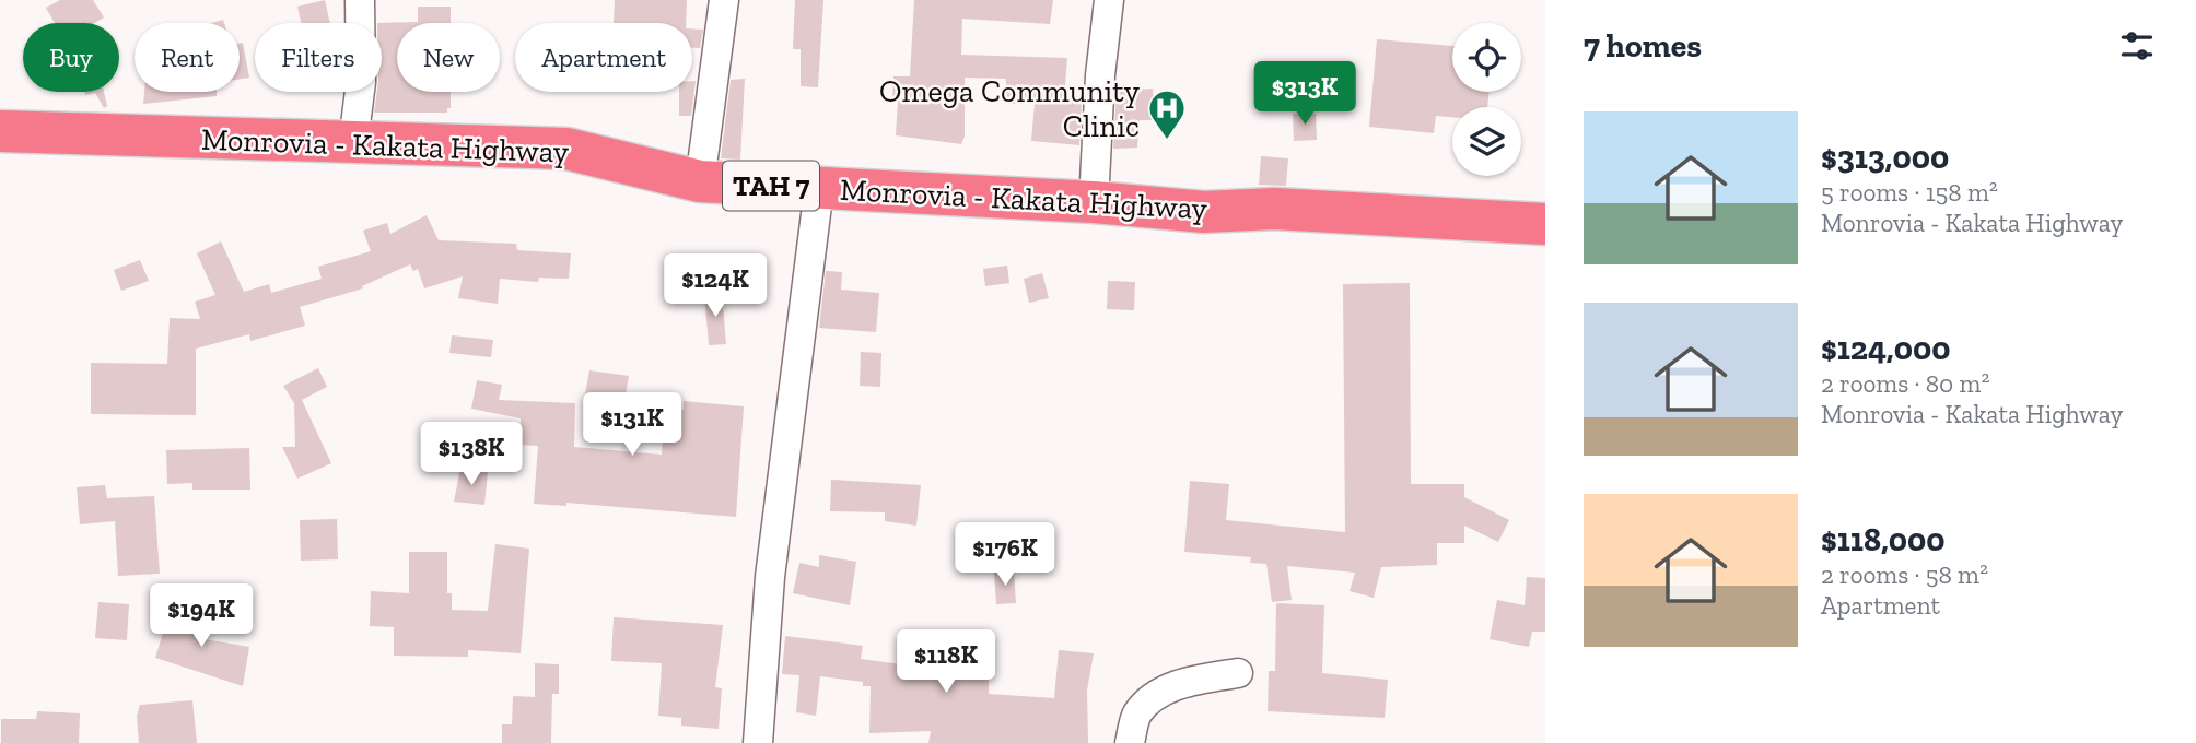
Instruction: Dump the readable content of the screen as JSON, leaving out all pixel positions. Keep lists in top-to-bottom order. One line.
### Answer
{"streets":{"highway":["Monrovia - Kakata Highway","TAH 7"]},"places":{"hospital":["Omega Community Clinic"]},"page":{"heading":"7 homes","chip":["Buy","Rent","Filters","New","Apartment"],"price":["$313K","$124K","$131K","$138K","$176K","$194K","$118K"],"list":[{"name":"$313,000","note":"5 rooms · 158 m² · Monrovia - Kakata Highway"},{"name":"$124,000","note":"2 rooms · 80 m² · Monrovia - Kakata Highway"},{"name":"$118,000","note":"2 rooms · 58 m² · Apartment"}]}}
